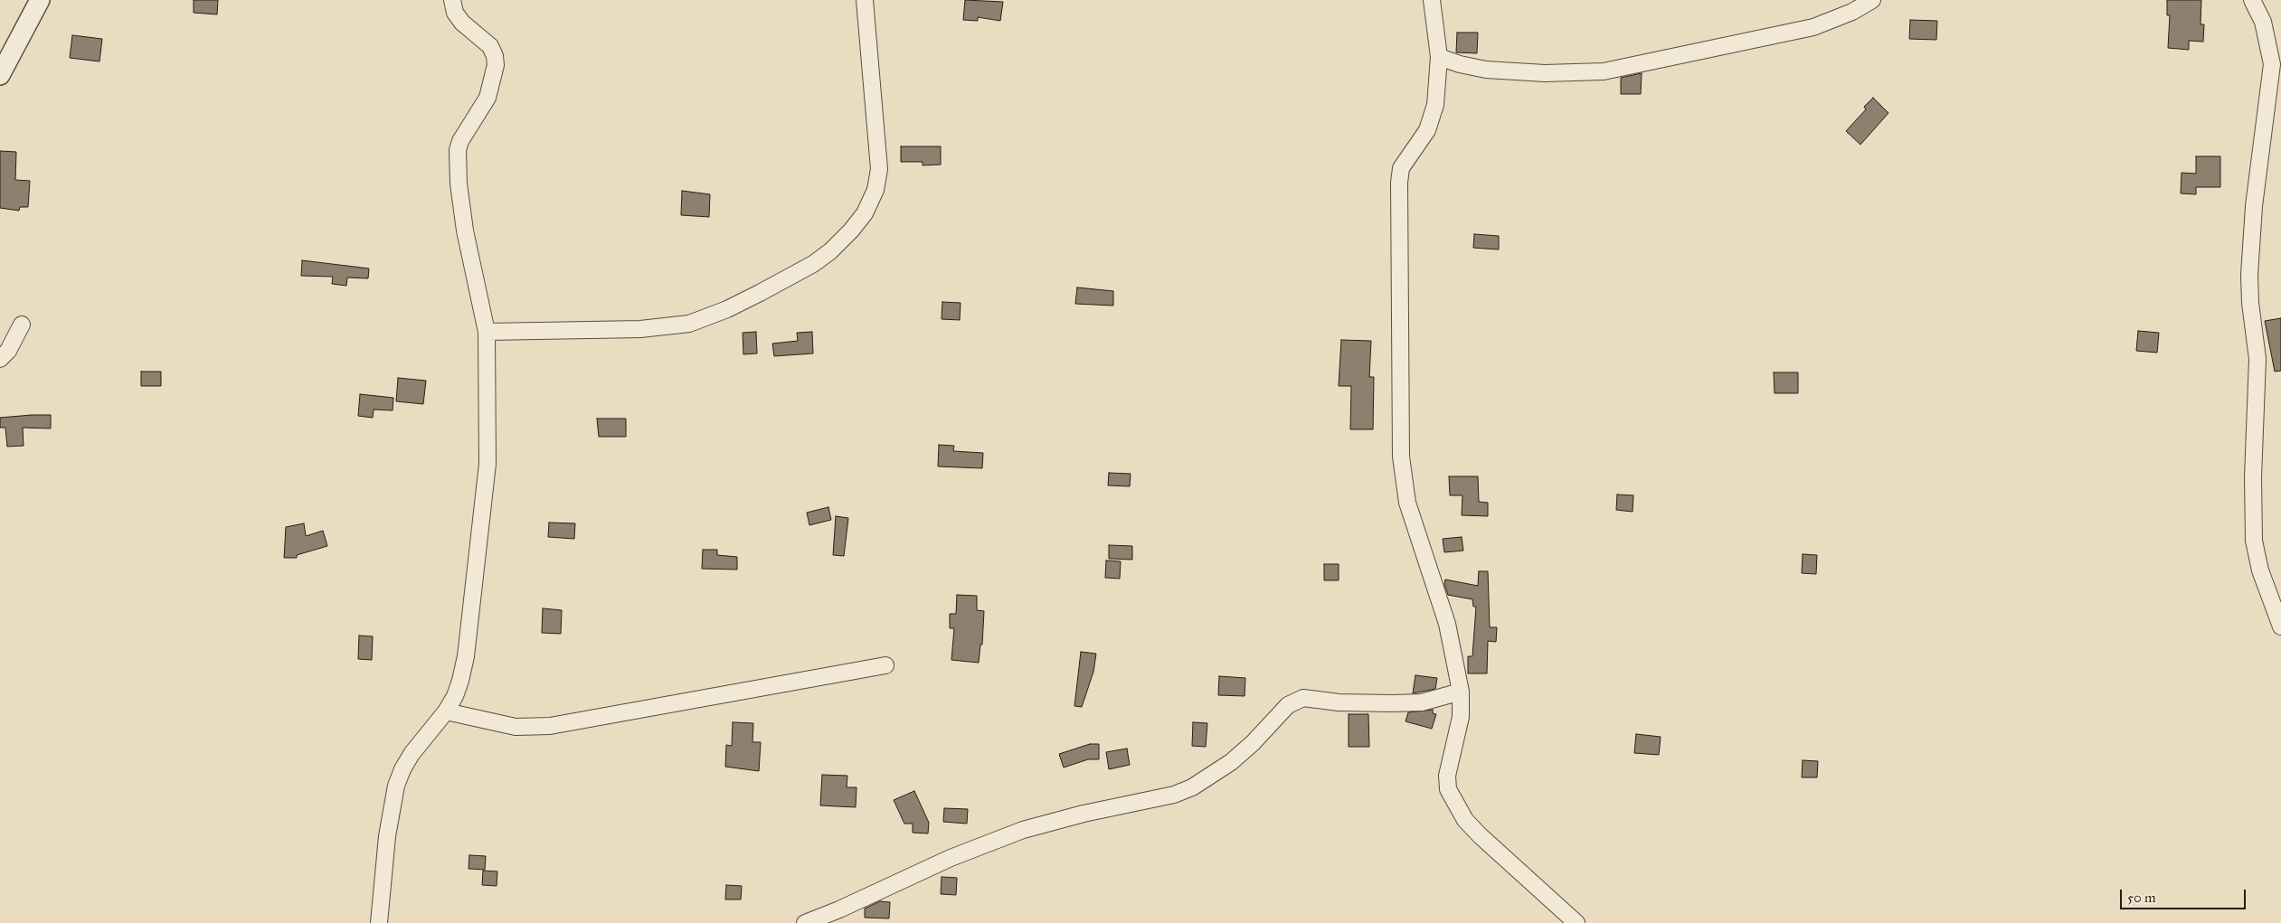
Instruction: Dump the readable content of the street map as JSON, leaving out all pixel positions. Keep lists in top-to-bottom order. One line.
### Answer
{"scale_bar":"50 m"}
